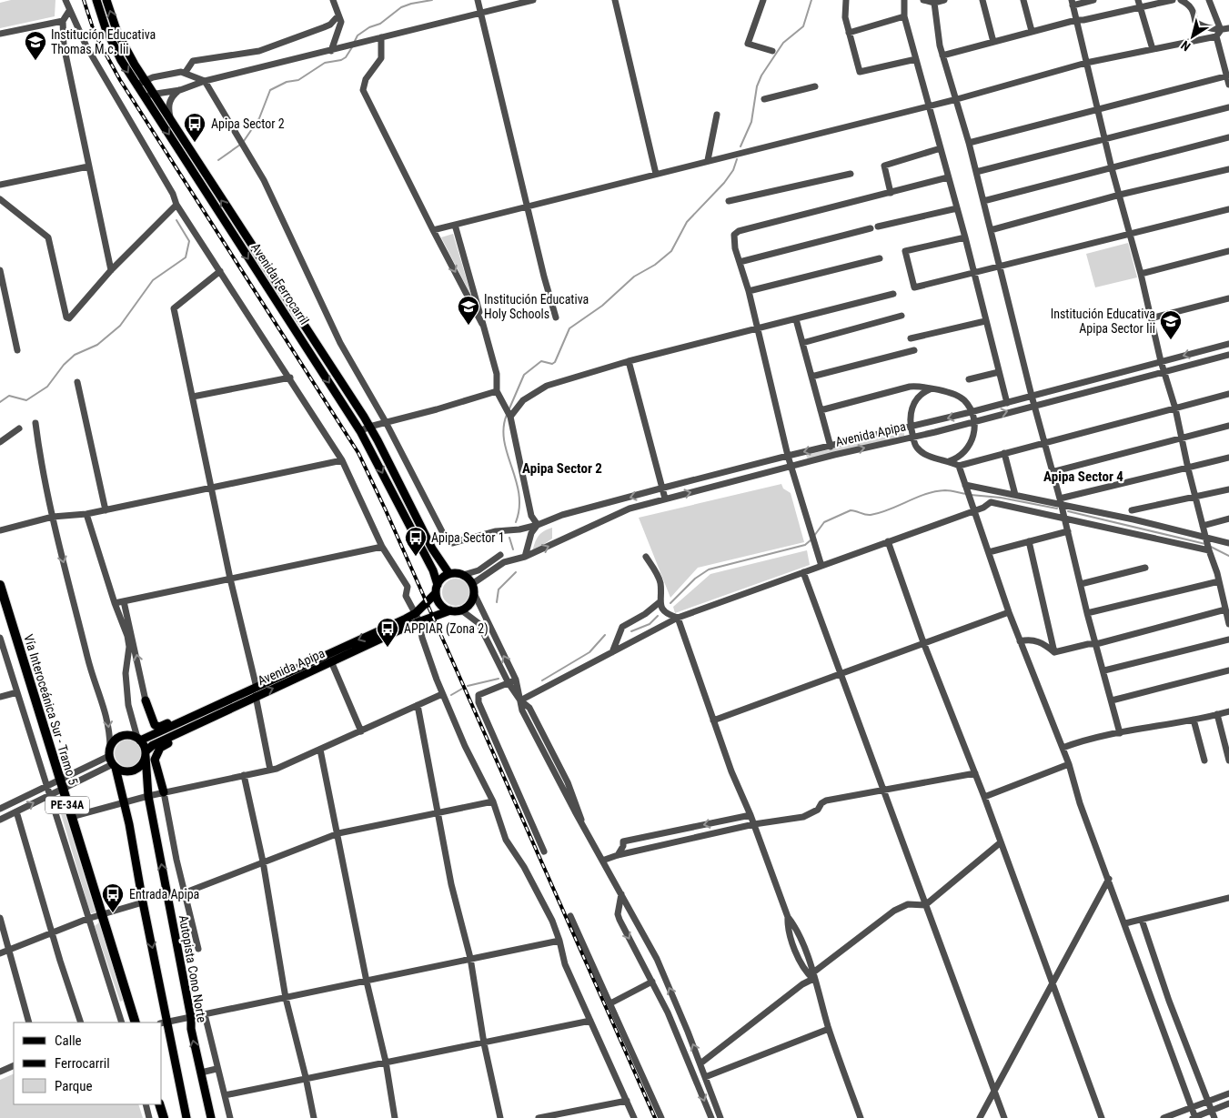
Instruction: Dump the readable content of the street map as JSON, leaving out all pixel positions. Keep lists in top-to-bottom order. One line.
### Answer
{"streets":{"highway":["Vía Interoceánica Sur - Tramo 5","PE-34A"],"main road":["Avenida Ferrocarril","Avenida Apipa","Autopista Cono Norte"]},"crossings":[["Avenida Ferrocarril","Avenida Apipa"],["Avenida Apipa","Autopista Cono Norte"]],"districts":["Apipa Sector 2","Apipa Sector 4"],"places":{"school or university":["Institución Educativa Thomas M.c. Iii","Institución Educativa Holy Schools","Institución Educativa Apipa Sector Iii"],"bus stop":["Apipa Sector 2","Apipa Sector 1","APPIAR (Zona 2)","Entrada Apipa"]},"legend":["Calle","Ferrocarril","Parque"],"north":"bottom left"}
